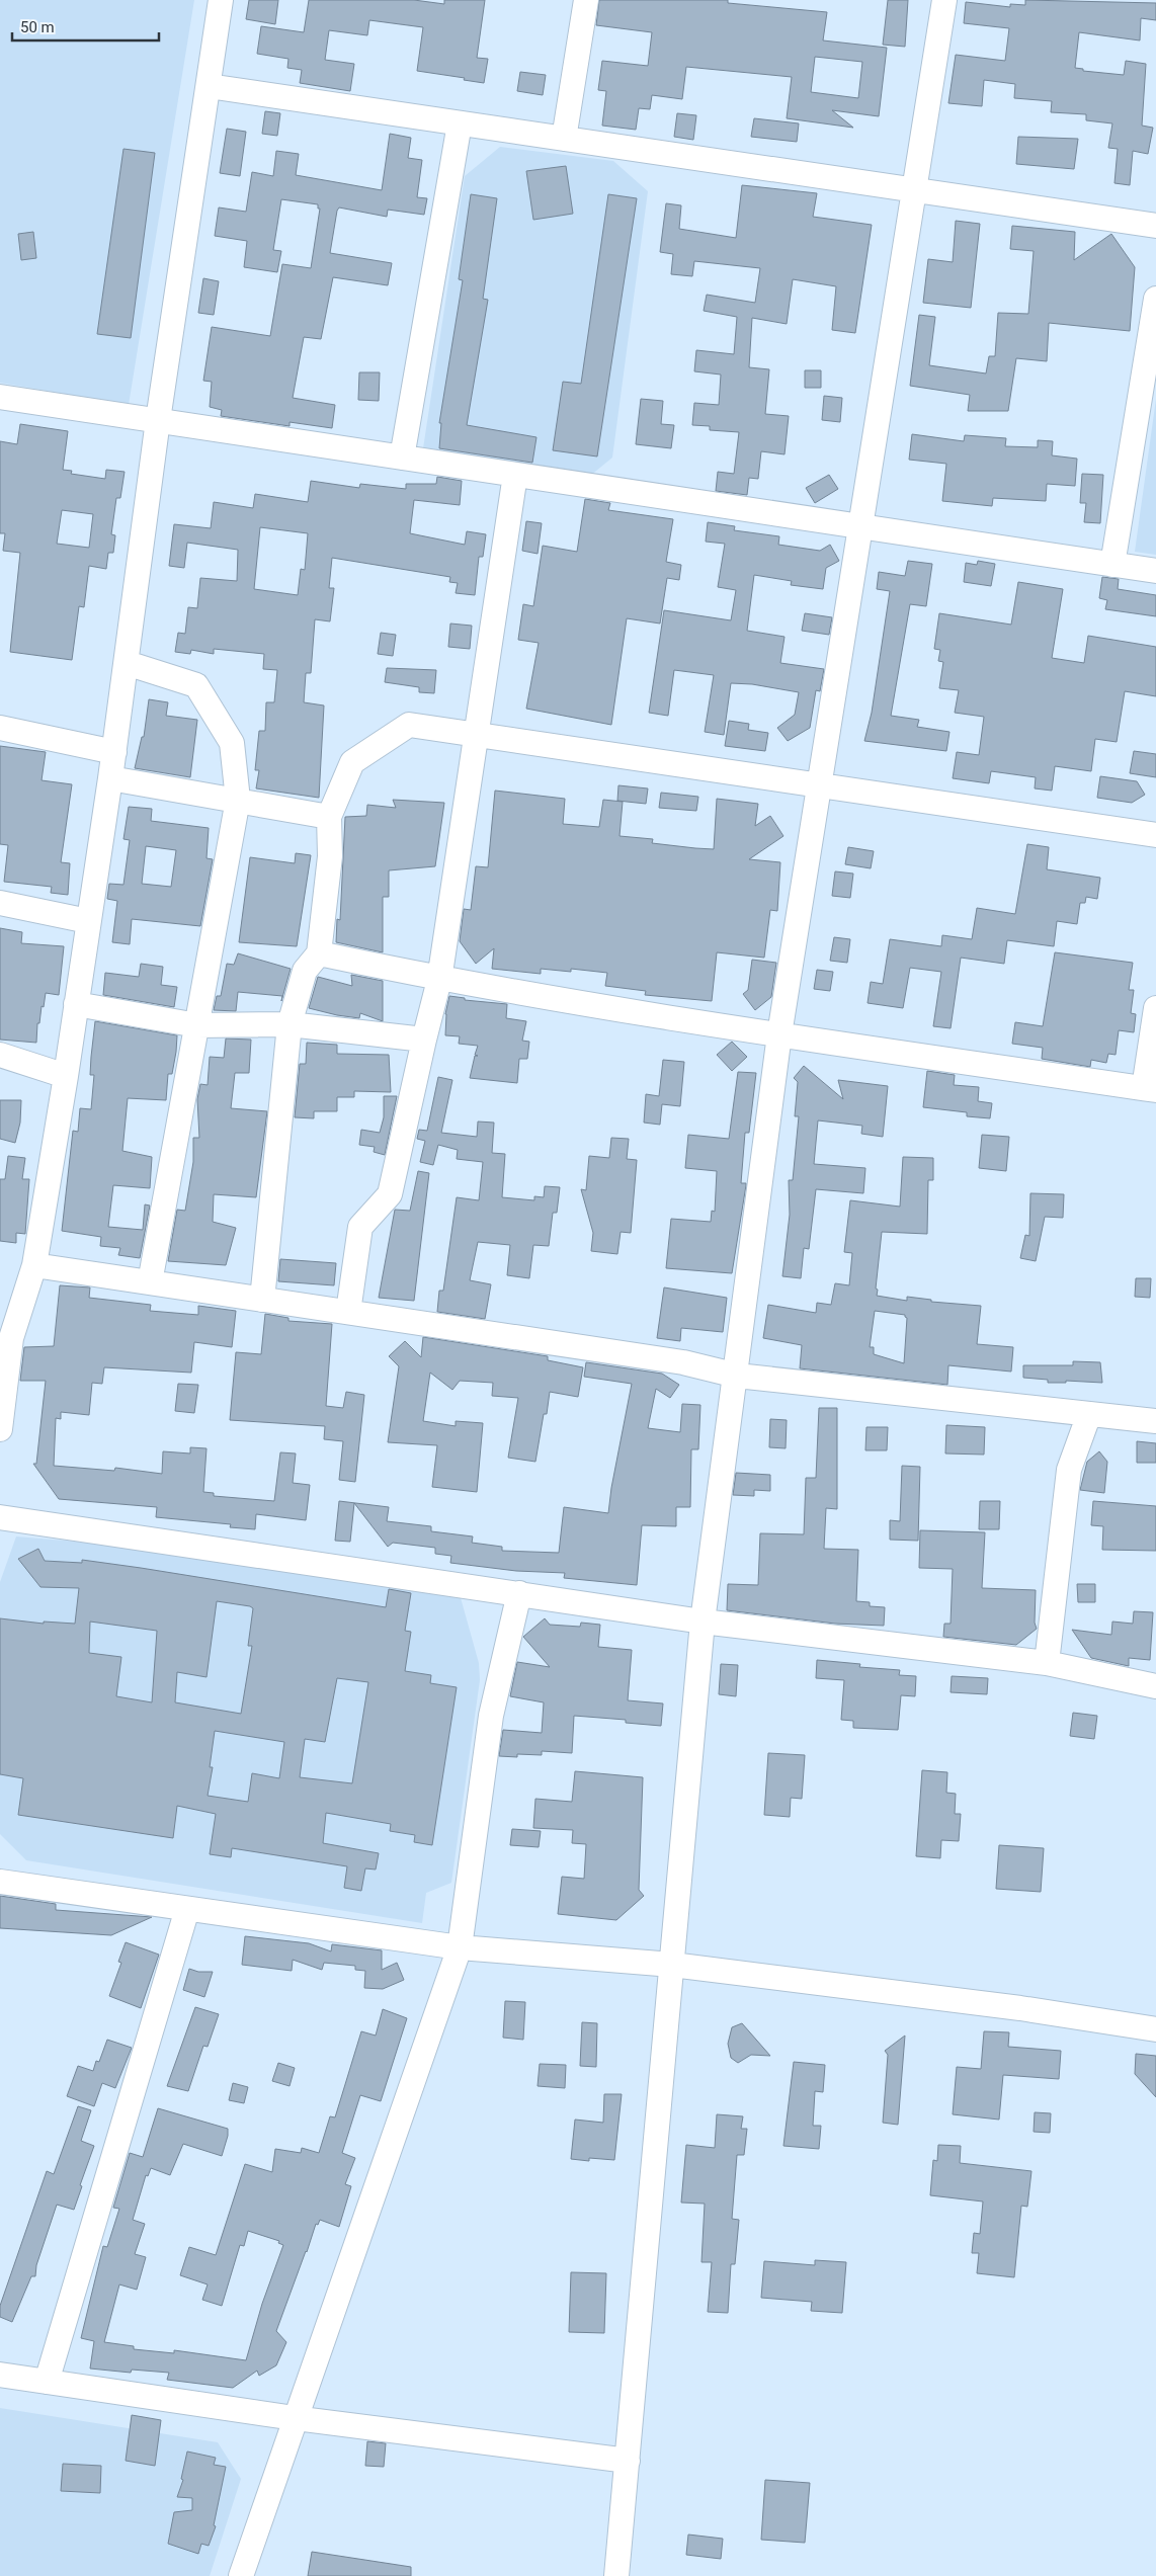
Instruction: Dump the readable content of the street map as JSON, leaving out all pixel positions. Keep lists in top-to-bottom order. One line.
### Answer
{"scale_bar":"50 m"}
